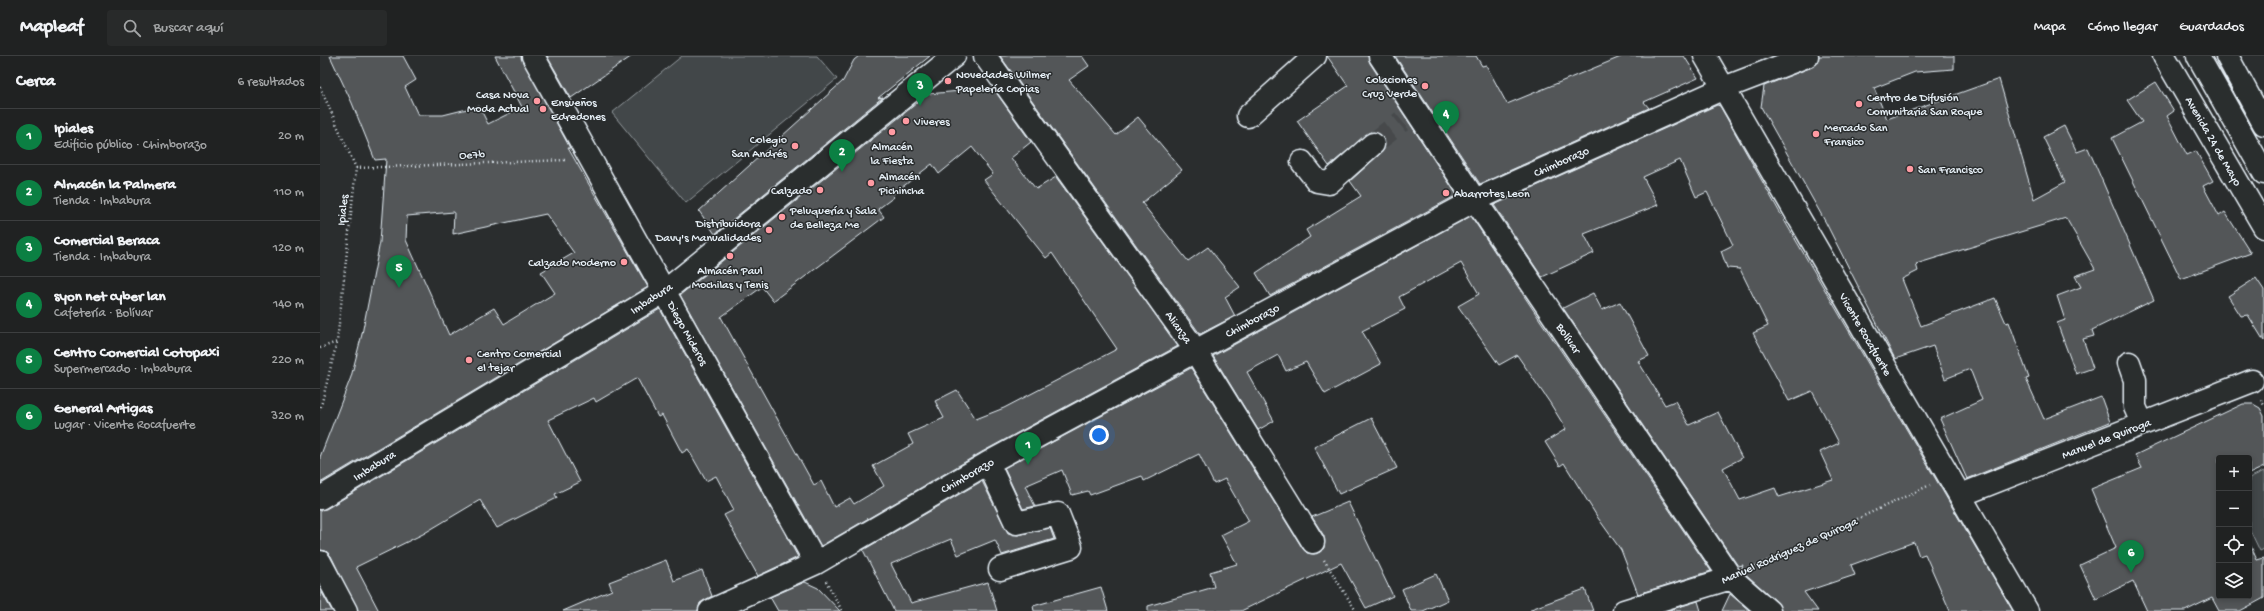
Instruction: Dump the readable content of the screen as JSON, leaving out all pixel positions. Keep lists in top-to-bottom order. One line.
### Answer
{"streets":{"street":["Avenida 24 de Mayo","Chimborazo","Imbabura","Alianza","Diego Mideros","Vicente Rocafuerte","Bolívar","Manuel de Quiroga","Manuel Rodriguez de Quiroga"],"path":["Oe7b","Ipiales"]},"crossings":[["Oe7b","Ipiales"],["Oe7b","Diego Mideros"],["Chimborazo","Alianza"],["Chimborazo","Diego Mideros"],["Chimborazo","Vicente Rocafuerte"],["Chimborazo","Bolívar"],["Imbabura","Diego Mideros"],["Vicente Rocafuerte","Manuel de Quiroga"],["Vicente Rocafuerte","Manuel Rodriguez de Quiroga"],["Bolívar","Manuel Rodriguez de Quiroga"]],"places":["Novedades Wilmer Papelería Copias","Colaciones Cruz Verde","Casa Nova Moda Actual","Centro de Difusión Comunitaria San Roque","Ensueños Edredones","Viveres","Almacén la Fiesta","Mercado San Fransico","Colegio San Andrés","San Francisco","Almacén Pichincha","Calzado","Abarrotes Leon","Peluquería y Sala de Belleza Me","Distribuidora Davy's Manualidades","Almacén Paul Mochilas y Tenis","Calzado Moderno","Centro Comercial el tejar"],"page":{"header":"Mapleaf","search":"Buscar aquí","nav":["Mapa","Cómo llegar","Guardados"],"heading":["Cerca","6 resultados"],"pins":["3","4","2","5","1","6"],"list":[{"mark":"1","name":"Ipiales","note":"Edificio público · Chimborazo","value":"20 m"},{"mark":"2","name":"Almacén la Palmera","note":"Tienda · Imbabura","value":"110 m"},{"mark":"3","name":"Comercial Beraca","note":"Tienda · Imbabura","value":"120 m"},{"mark":"4","name":"syon net cyber lan","note":"Cafetería · Bolívar","value":"140 m"},{"mark":"5","name":"Centro Comercial Cotopaxi","note":"Supermercado · Imbabura","value":"220 m"},{"mark":"6","name":"General Artigas","note":"Lugar · Vicente Rocafuerte","value":"320 m"}],"map_buttons":["+","−"]}}
